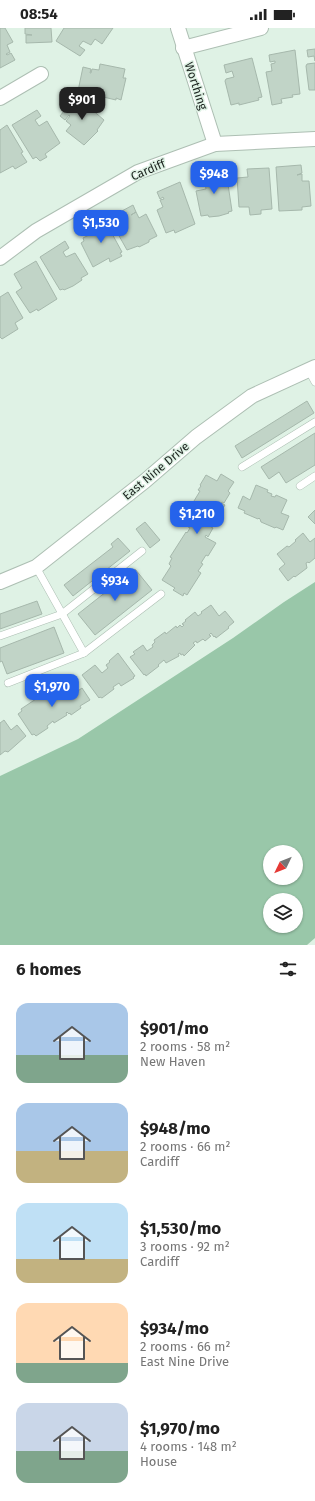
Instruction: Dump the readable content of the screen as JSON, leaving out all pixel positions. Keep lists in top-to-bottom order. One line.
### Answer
{"streets":{"street":["Worthing","Cardiff","East Nine Drive"]},"crossings":[["Worthing","Cardiff"]],"north":"bottom left","page":{"status":"08:54","price":["$901","$948","$1,530","$1,210","$934","$1,970"],"heading":"6 homes","list":[{"name":"$901/mo","note":"2 rooms · 58 m² · New Haven"},{"name":"$948/mo","note":"2 rooms · 66 m² · Cardiff"},{"name":"$1,530/mo","note":"3 rooms · 92 m² · Cardiff"},{"name":"$934/mo","note":"2 rooms · 66 m² · East Nine Drive"},{"name":"$1,970/mo","note":"4 rooms · 148 m² · House"}]}}
